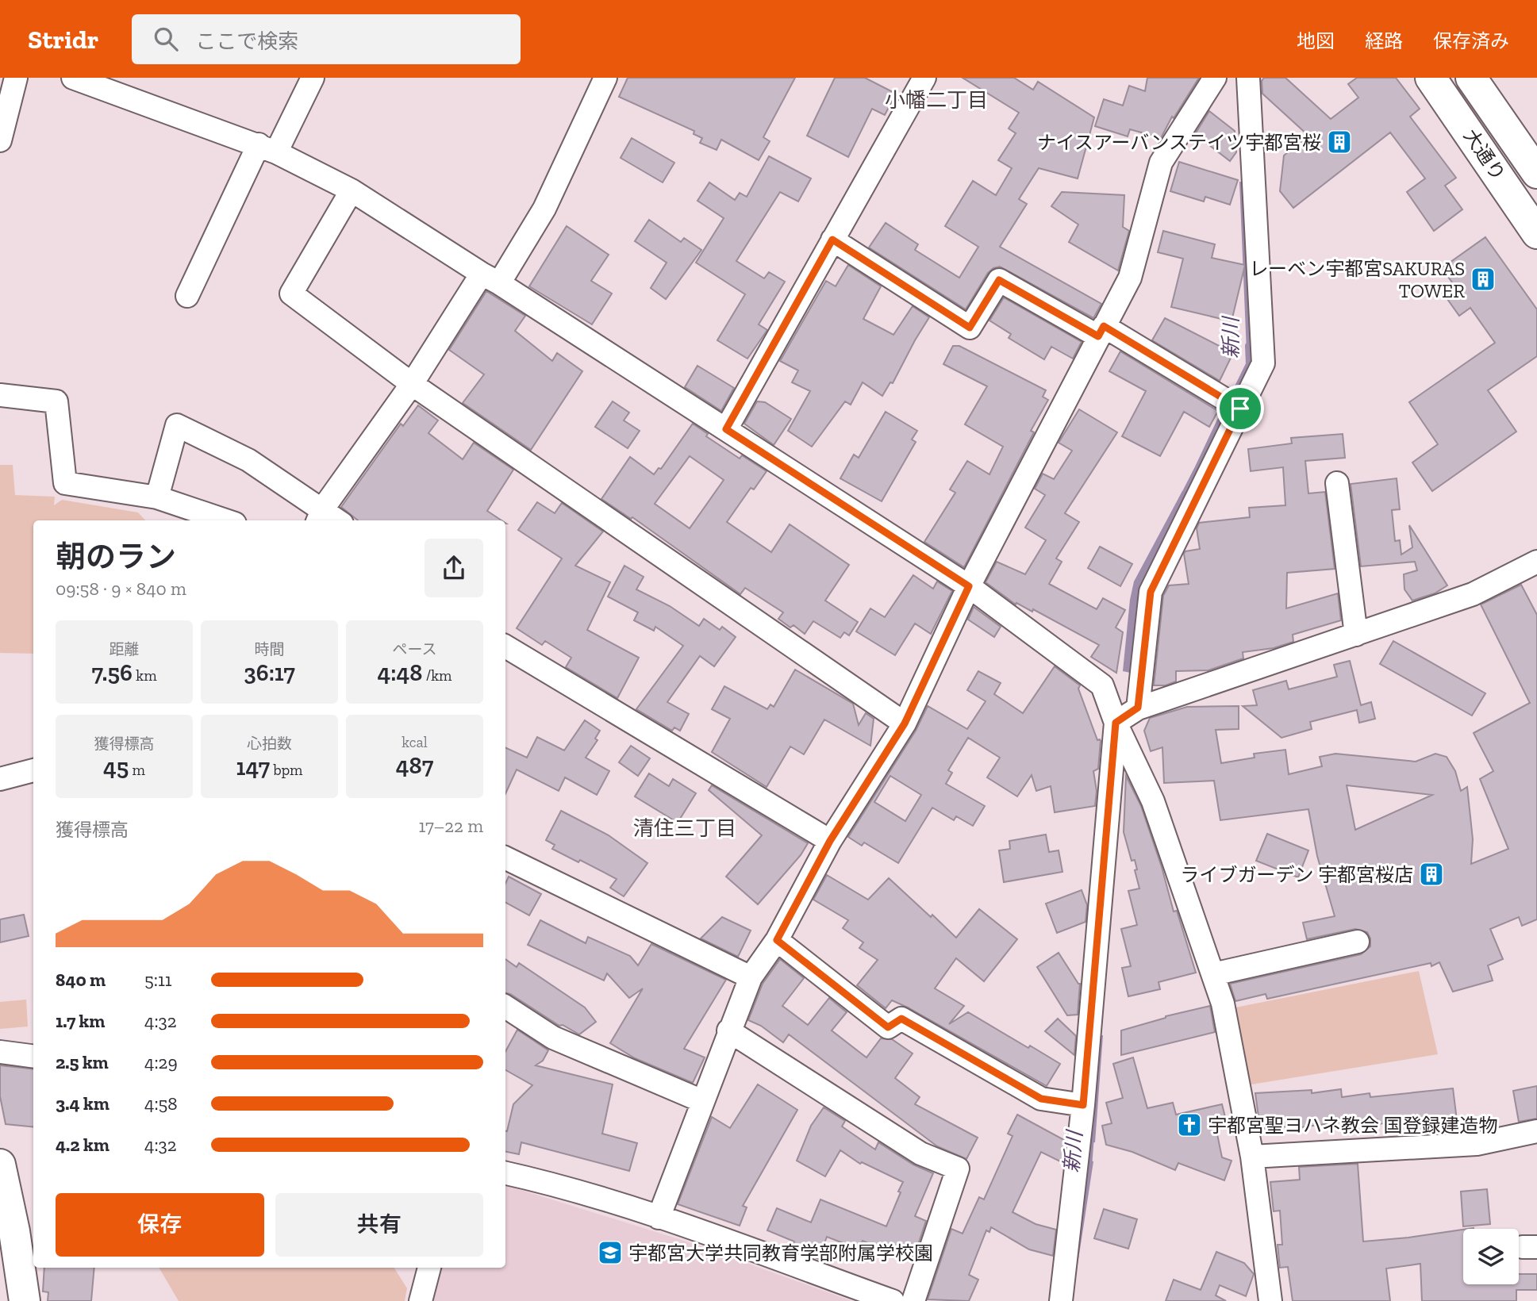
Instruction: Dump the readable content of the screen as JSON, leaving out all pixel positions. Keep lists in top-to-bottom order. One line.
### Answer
{"streets":{"main road":["大通り"]},"districts":["小幡二丁目","清住三丁目"],"water":["新川"],"places":{"building":["ナイスアーバンステイツ宇都宮桜","レーベン宇都宮SAKURAS TOWER","ライブガーデン 宇都宮桜店"],"church":["宇都宮聖ヨハネ教会 国登録建造物"],"school or university":["宇都宮大学共同教育学部附属学校園"]},"page":{"header":"Stridr","search":"ここで検索","nav":["地図","経路","保存済み"],"heading":["朝のラン","09:58 · 9 × 840 m"],"stats":[["距離","7.56 km"],["時間","36:17"],["ペース","4:48 /km"],["獲得標高","45 m"],["心拍数","147 bpm"],["kcal","487"]],"chart":["獲得標高","17–22 m"],"list":[{"name":"840 m","note":"5:11"},{"name":"1.7 km","note":"4:32"},{"name":"2.5 km","note":"4:29"},{"name":"3.4 km","note":"4:58"},{"name":"4.2 km","note":"4:32"}],"buttons":["保存","共有"]}}
